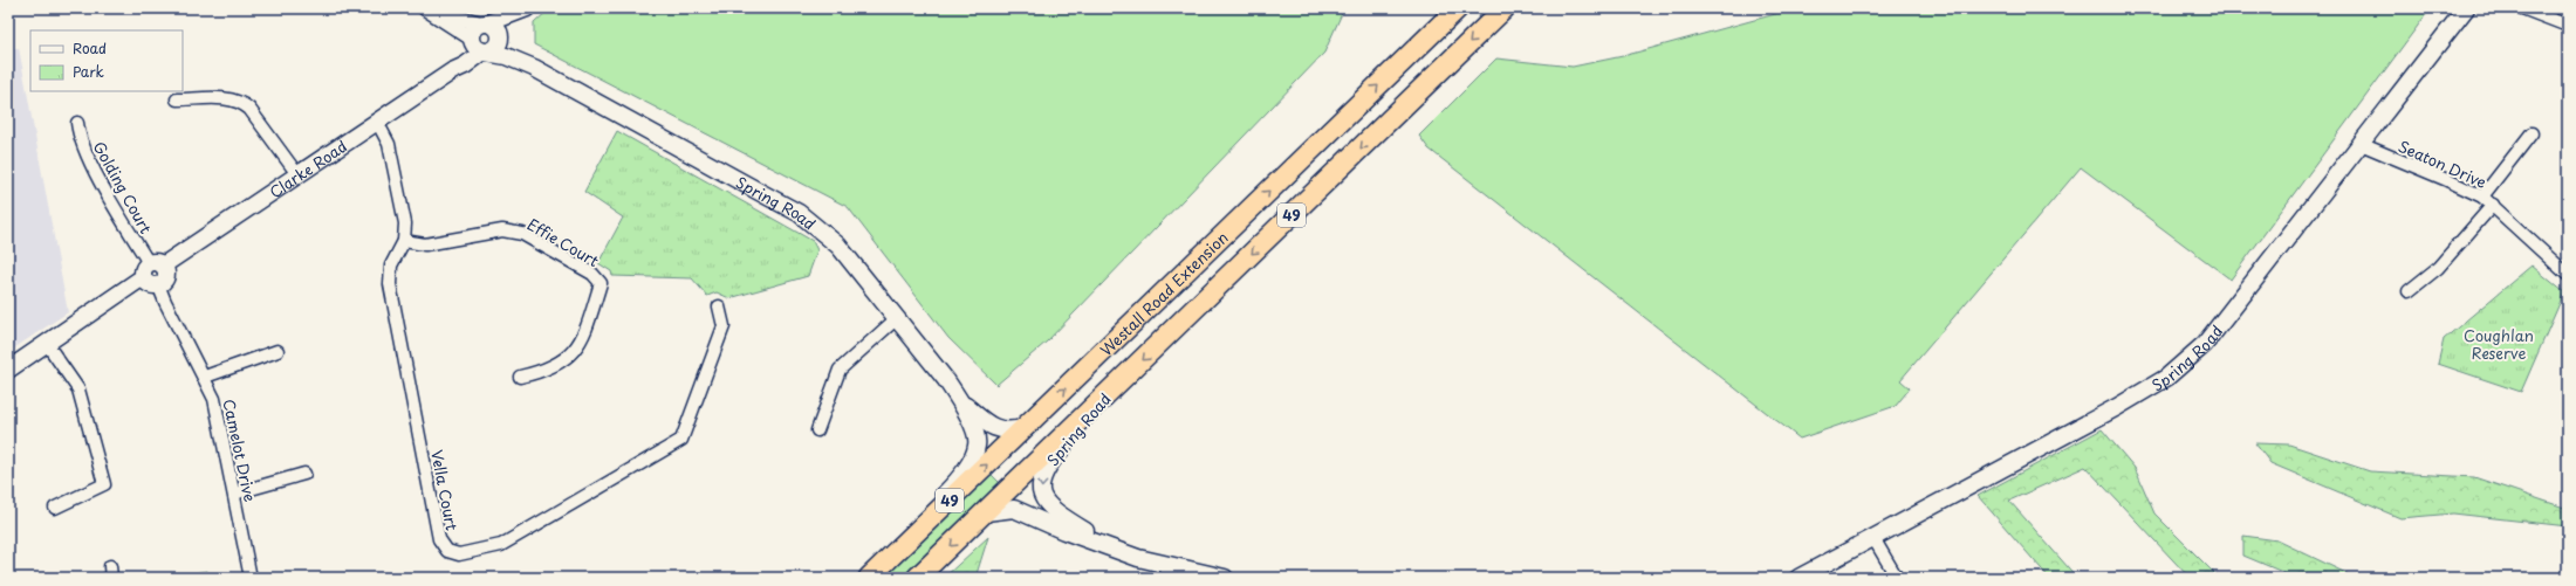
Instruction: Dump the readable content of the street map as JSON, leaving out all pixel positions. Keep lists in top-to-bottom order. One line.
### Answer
{"streets":{"highway":["49","Westall Road Extension"],"main road":["Clarke Road","Spring Road"],"street":["Seaton Drive","Golding Court","Effie Court","Camelot Drive","Vella Court"]},"crossings":[["Seaton Drive","Spring Road"],["Clarke Road","Golding Court"],["Clarke Road","Spring Road"],["Clarke Road","Vella Court"],["Spring Road","49"],["Spring Road","Westall Road Extension"],["Effie Court","Vella Court"]],"parks":["Coughlan Reserve"],"legend":["Road","Park"]}
